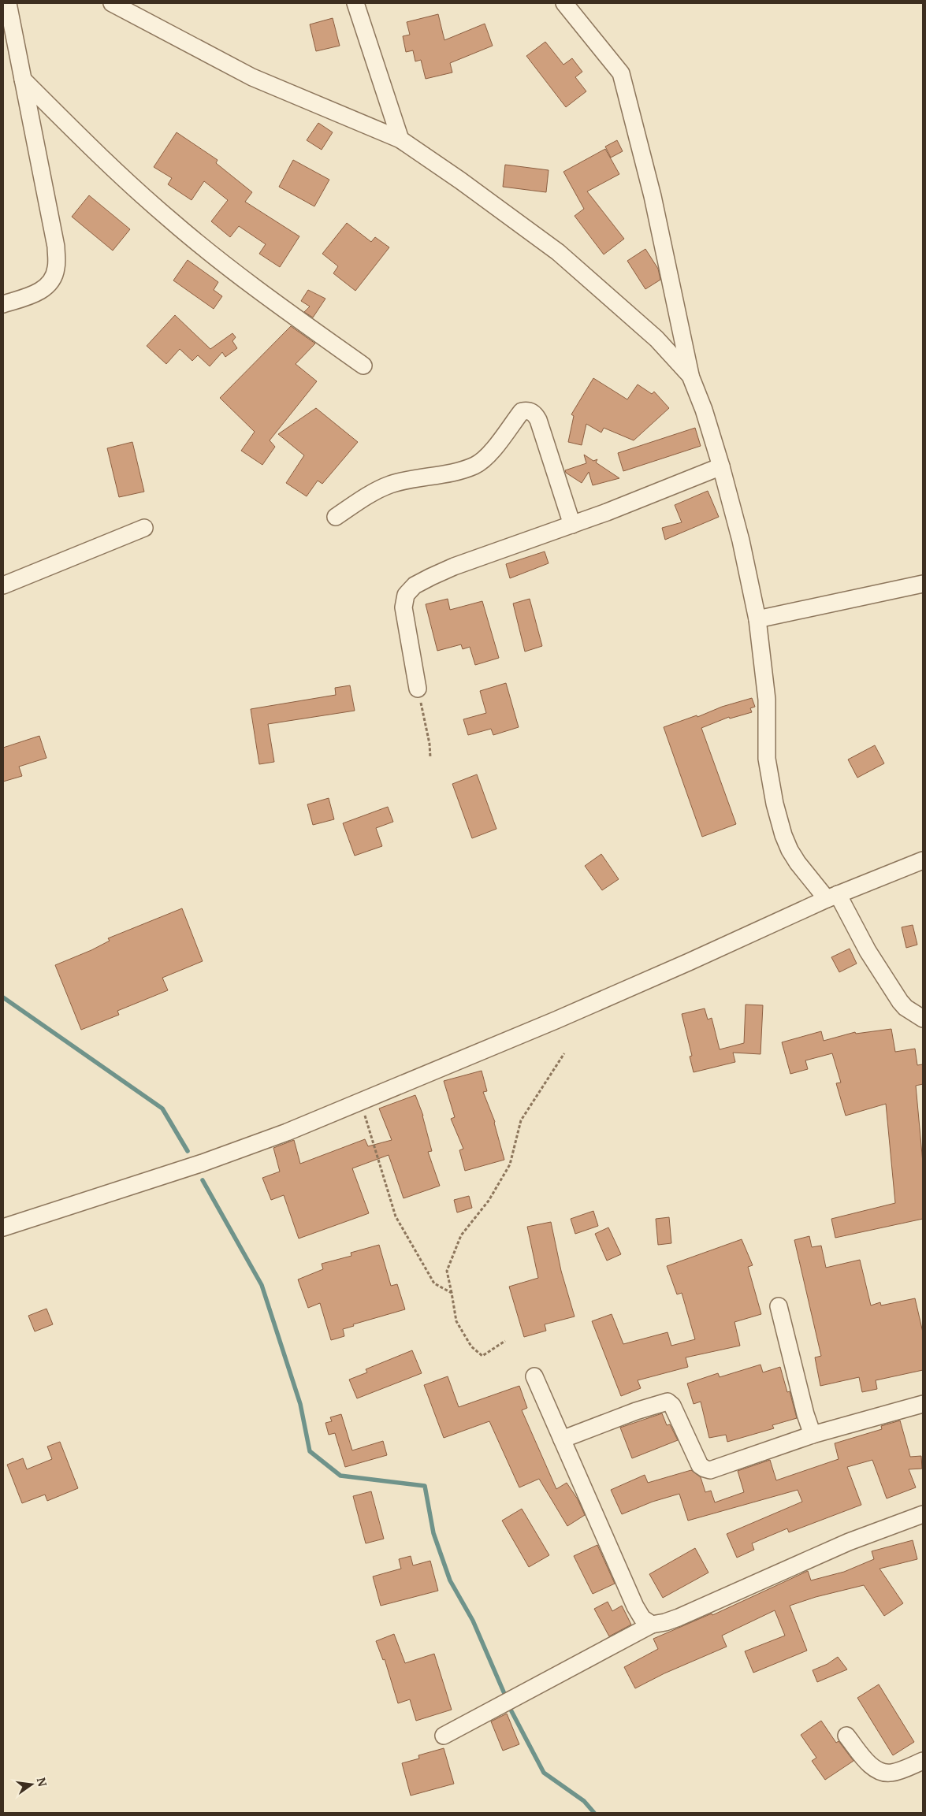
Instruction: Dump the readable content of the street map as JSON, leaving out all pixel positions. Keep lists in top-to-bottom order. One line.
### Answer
{"north":"right"}
